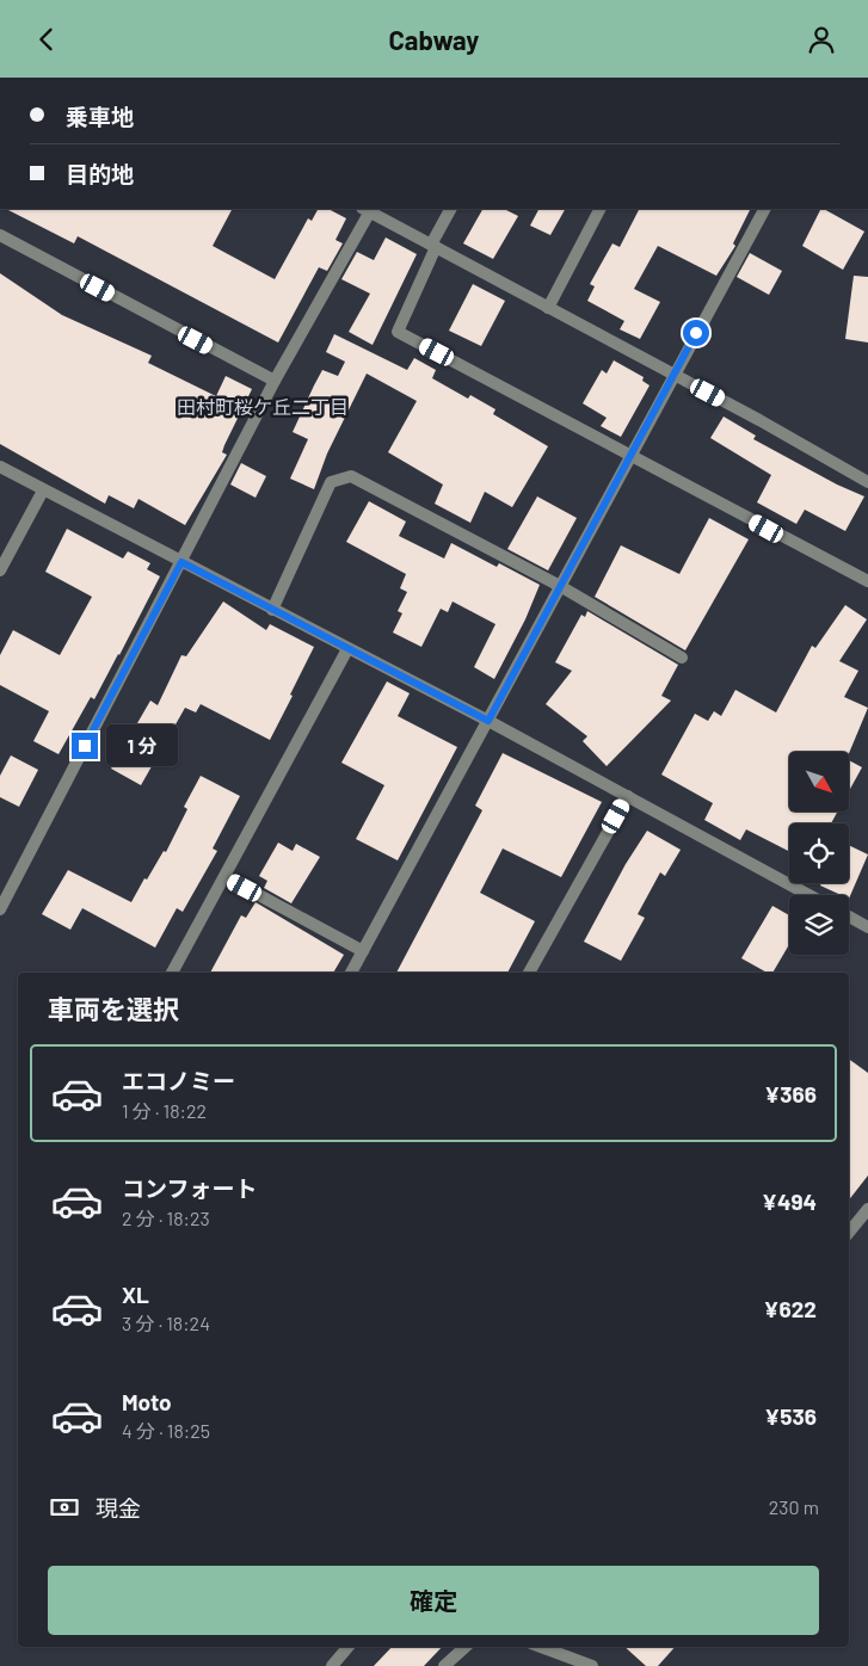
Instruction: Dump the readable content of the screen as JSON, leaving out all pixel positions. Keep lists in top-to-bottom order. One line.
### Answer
{"districts":["田村町桜ケ丘二丁目"],"north":"bottom right","page":{"header":"Cabway","banner":["乗車地","目的地"],"bubble":"1 分","heading":"車両を選択","list":[{"name":"エコノミー","note":"1 分 · 18:22","value":"¥366"},{"name":"コンフォート","note":"2 分 · 18:23","value":"¥494"},{"name":"XL","note":"3 分 · 18:24","value":"¥622"},{"name":"Moto","note":"4 分 · 18:25","value":"¥536"}],"pay":["現金","230 m"],"buttons":"確定"}}
